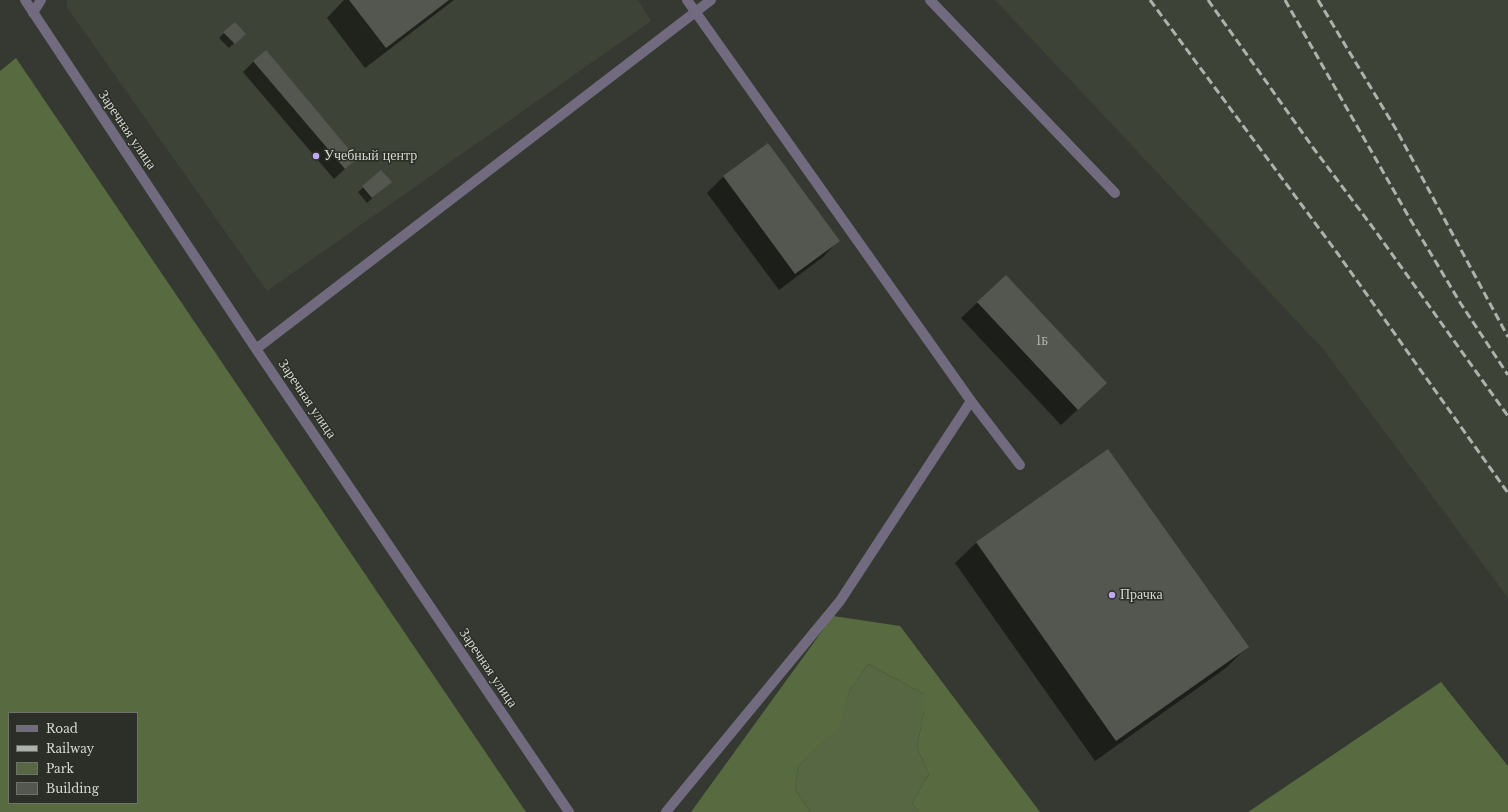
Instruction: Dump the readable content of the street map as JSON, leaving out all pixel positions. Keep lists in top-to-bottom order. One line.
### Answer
{"streets":{"street":["Заречная улица"]},"places":["Учебный центр","Прачка"],"house_numbers":["1Б"],"legend":["Road","Railway","Park","Building"]}
